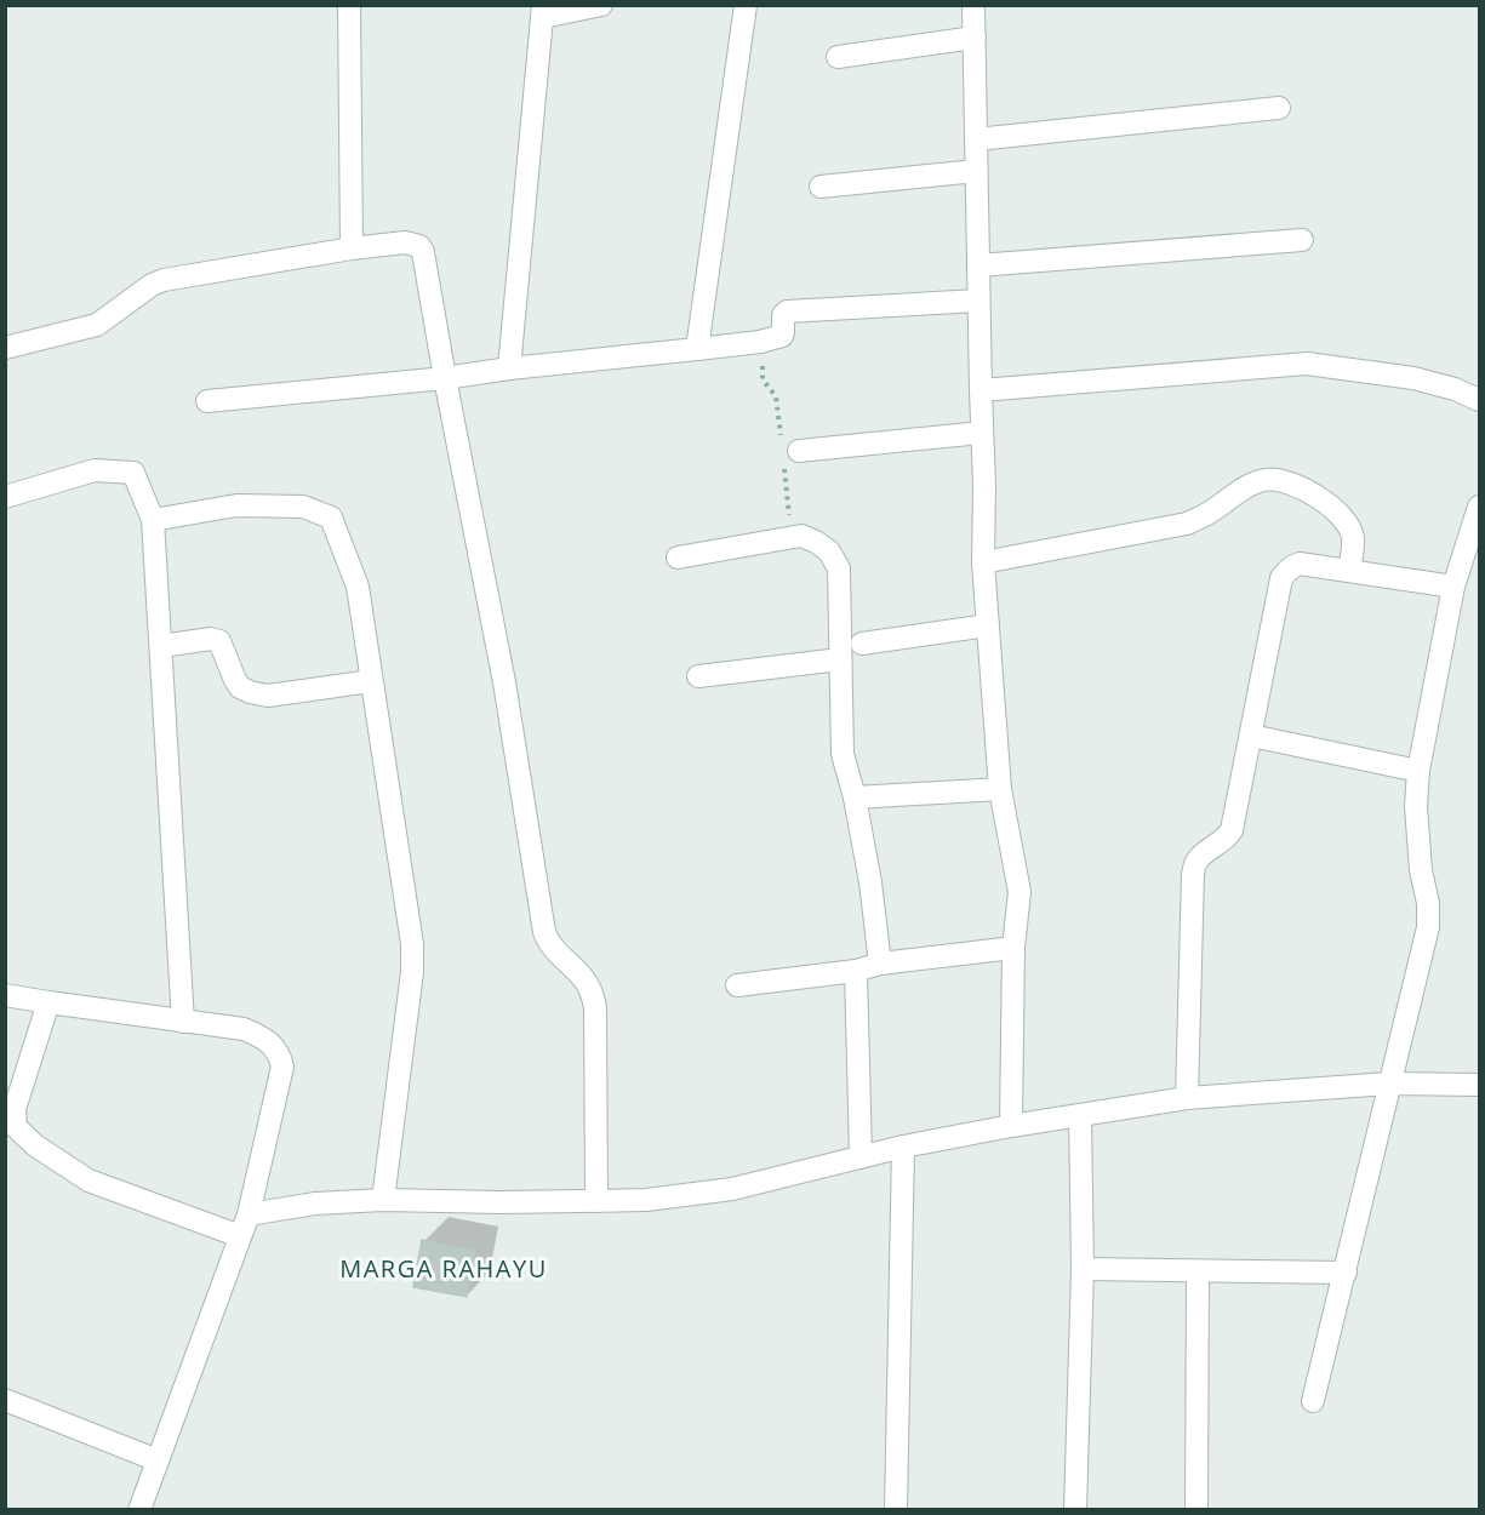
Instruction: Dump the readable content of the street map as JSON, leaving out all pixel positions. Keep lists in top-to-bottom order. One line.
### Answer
{"districts":["MARGA RAHAYU"]}
